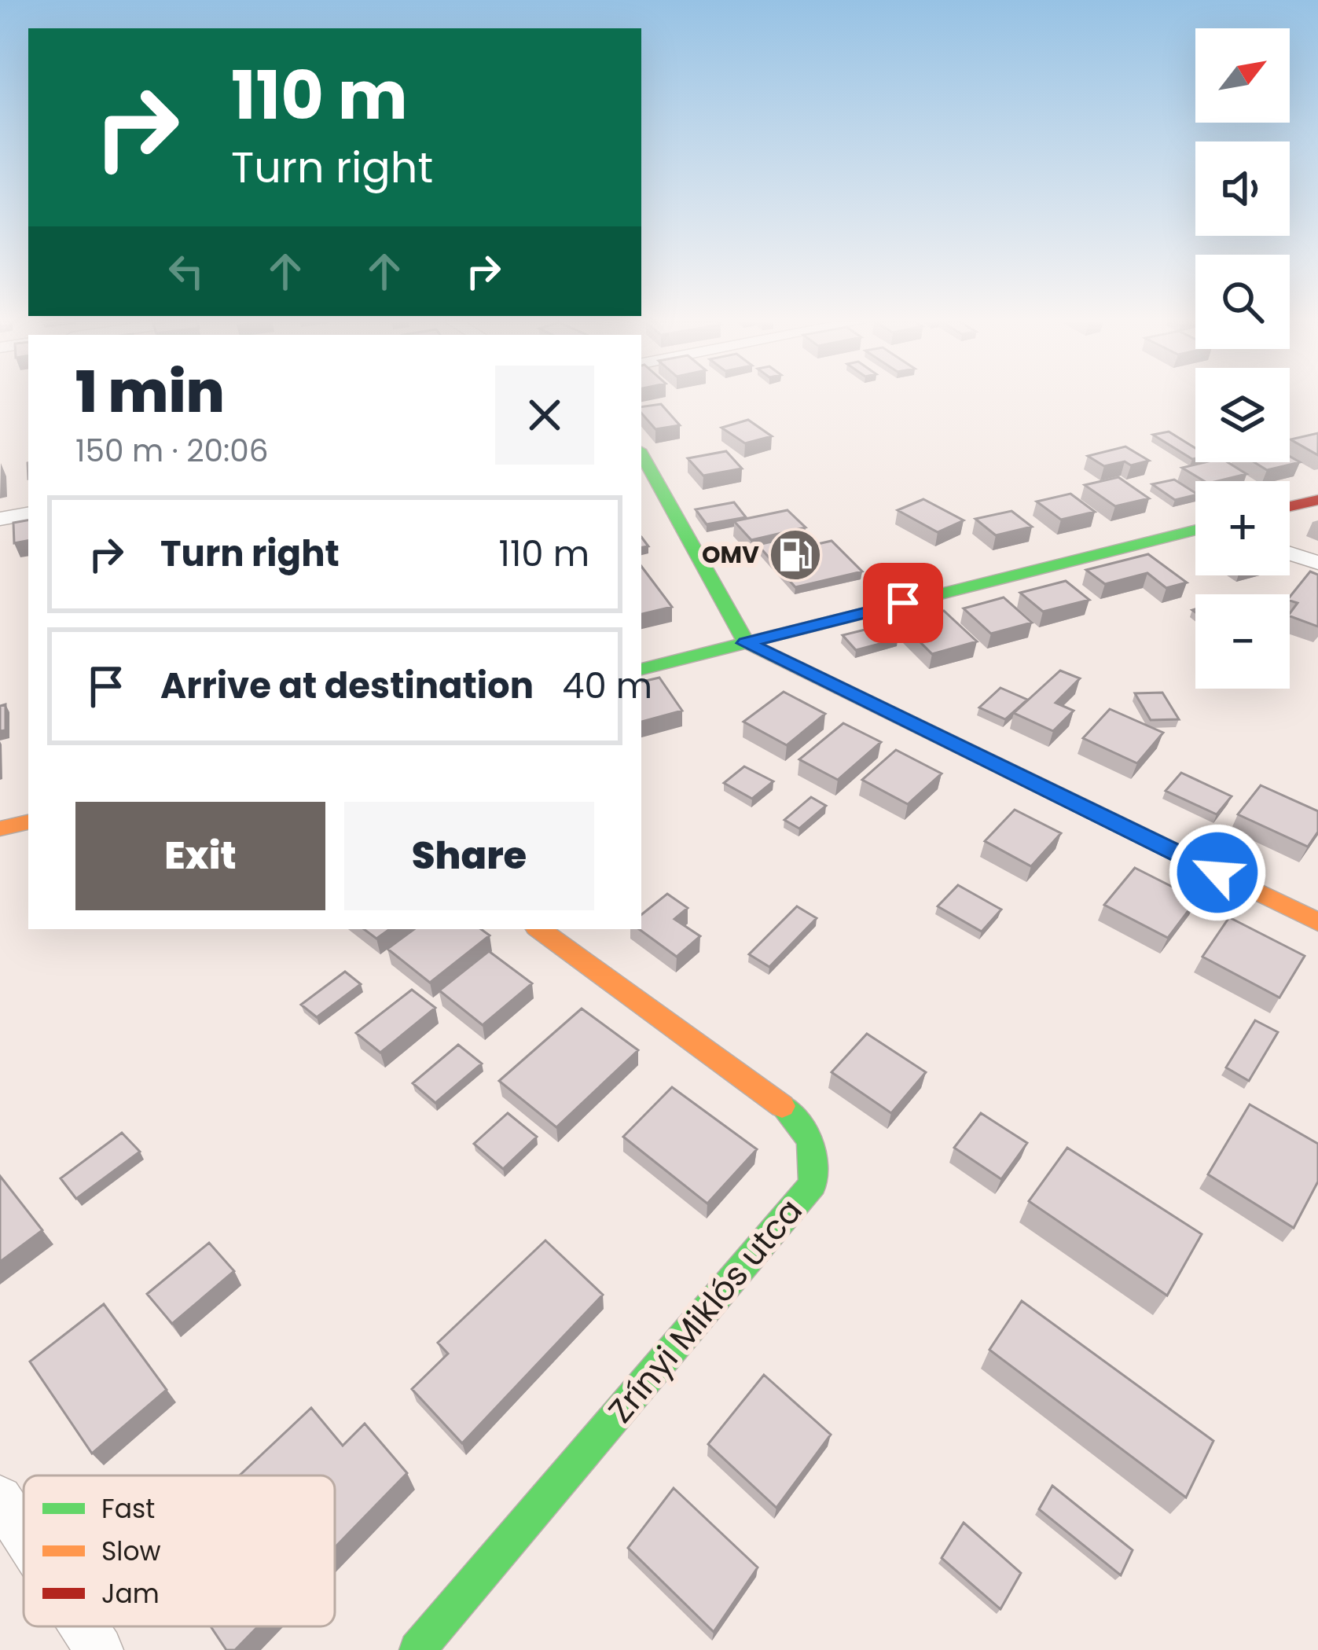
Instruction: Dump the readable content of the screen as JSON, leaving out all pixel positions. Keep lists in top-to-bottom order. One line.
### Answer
{"streets":{"street":["Zrínyi Miklós utca"]},"places":{"fuel station":["OMV"]},"legend":["Fast","Slow","Jam"],"north":"top right","page":{"map_buttons":["+","−"],"turn":["110 m","Turn right"],"heading":["1 min","150 m · 20:06"],"list":[{"name":"Turn right","value":"110 m"},{"name":"Arrive at destination","value":"40 m"}],"buttons":["Exit","Share"]}}
